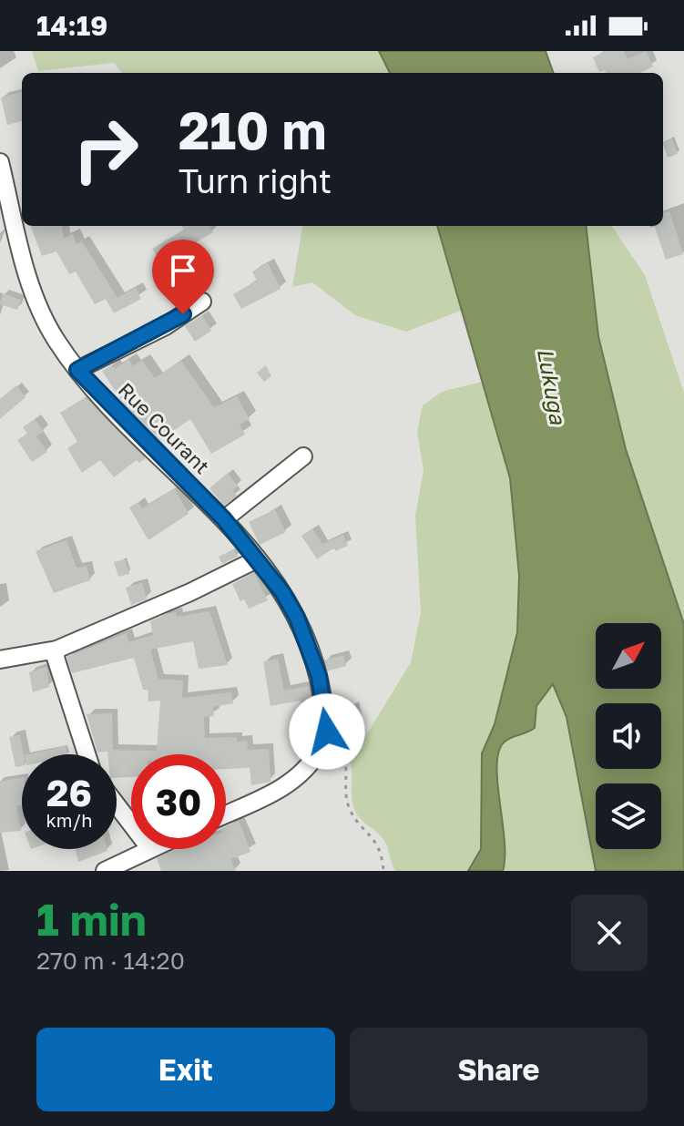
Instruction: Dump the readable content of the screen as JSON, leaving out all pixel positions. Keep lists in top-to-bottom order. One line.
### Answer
{"streets":{"street":["Rue Courant"]},"water":["Lukuga"],"north":"top right","page":{"status":"14:19","turn":["210 m","Turn right"],"speed":"26 km/h","limit":"30","heading":["1 min","270 m · 14:20"],"buttons":["Exit","Share"]}}
